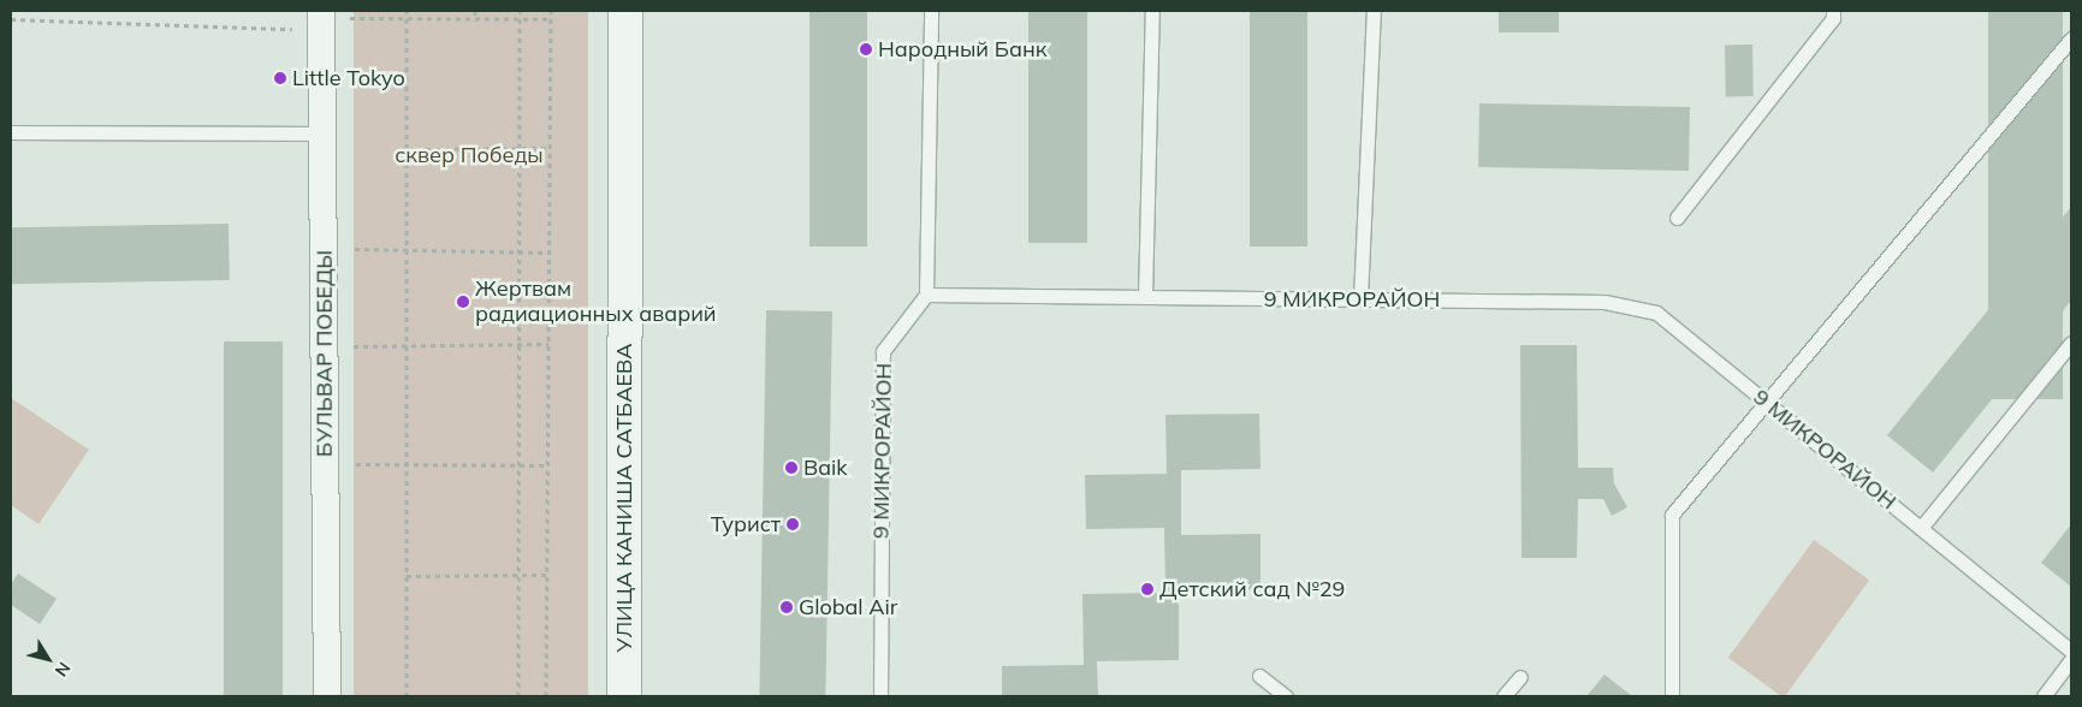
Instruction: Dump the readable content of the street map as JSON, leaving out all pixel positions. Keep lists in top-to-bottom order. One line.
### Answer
{"streets":{"street":["БУЛЬВАР ПОБЕДЫ","УЛИЦА КАНИША САТБАЕВА"],"lane":["9 МИКРОРАЙОН"]},"parks":["сквер Победы"],"places":["Народный Банк","Little Tokyo","Жертвам радиационных аварий","Baik","Турист","Детский сад №29","Global Air"],"north":"bottom right"}
